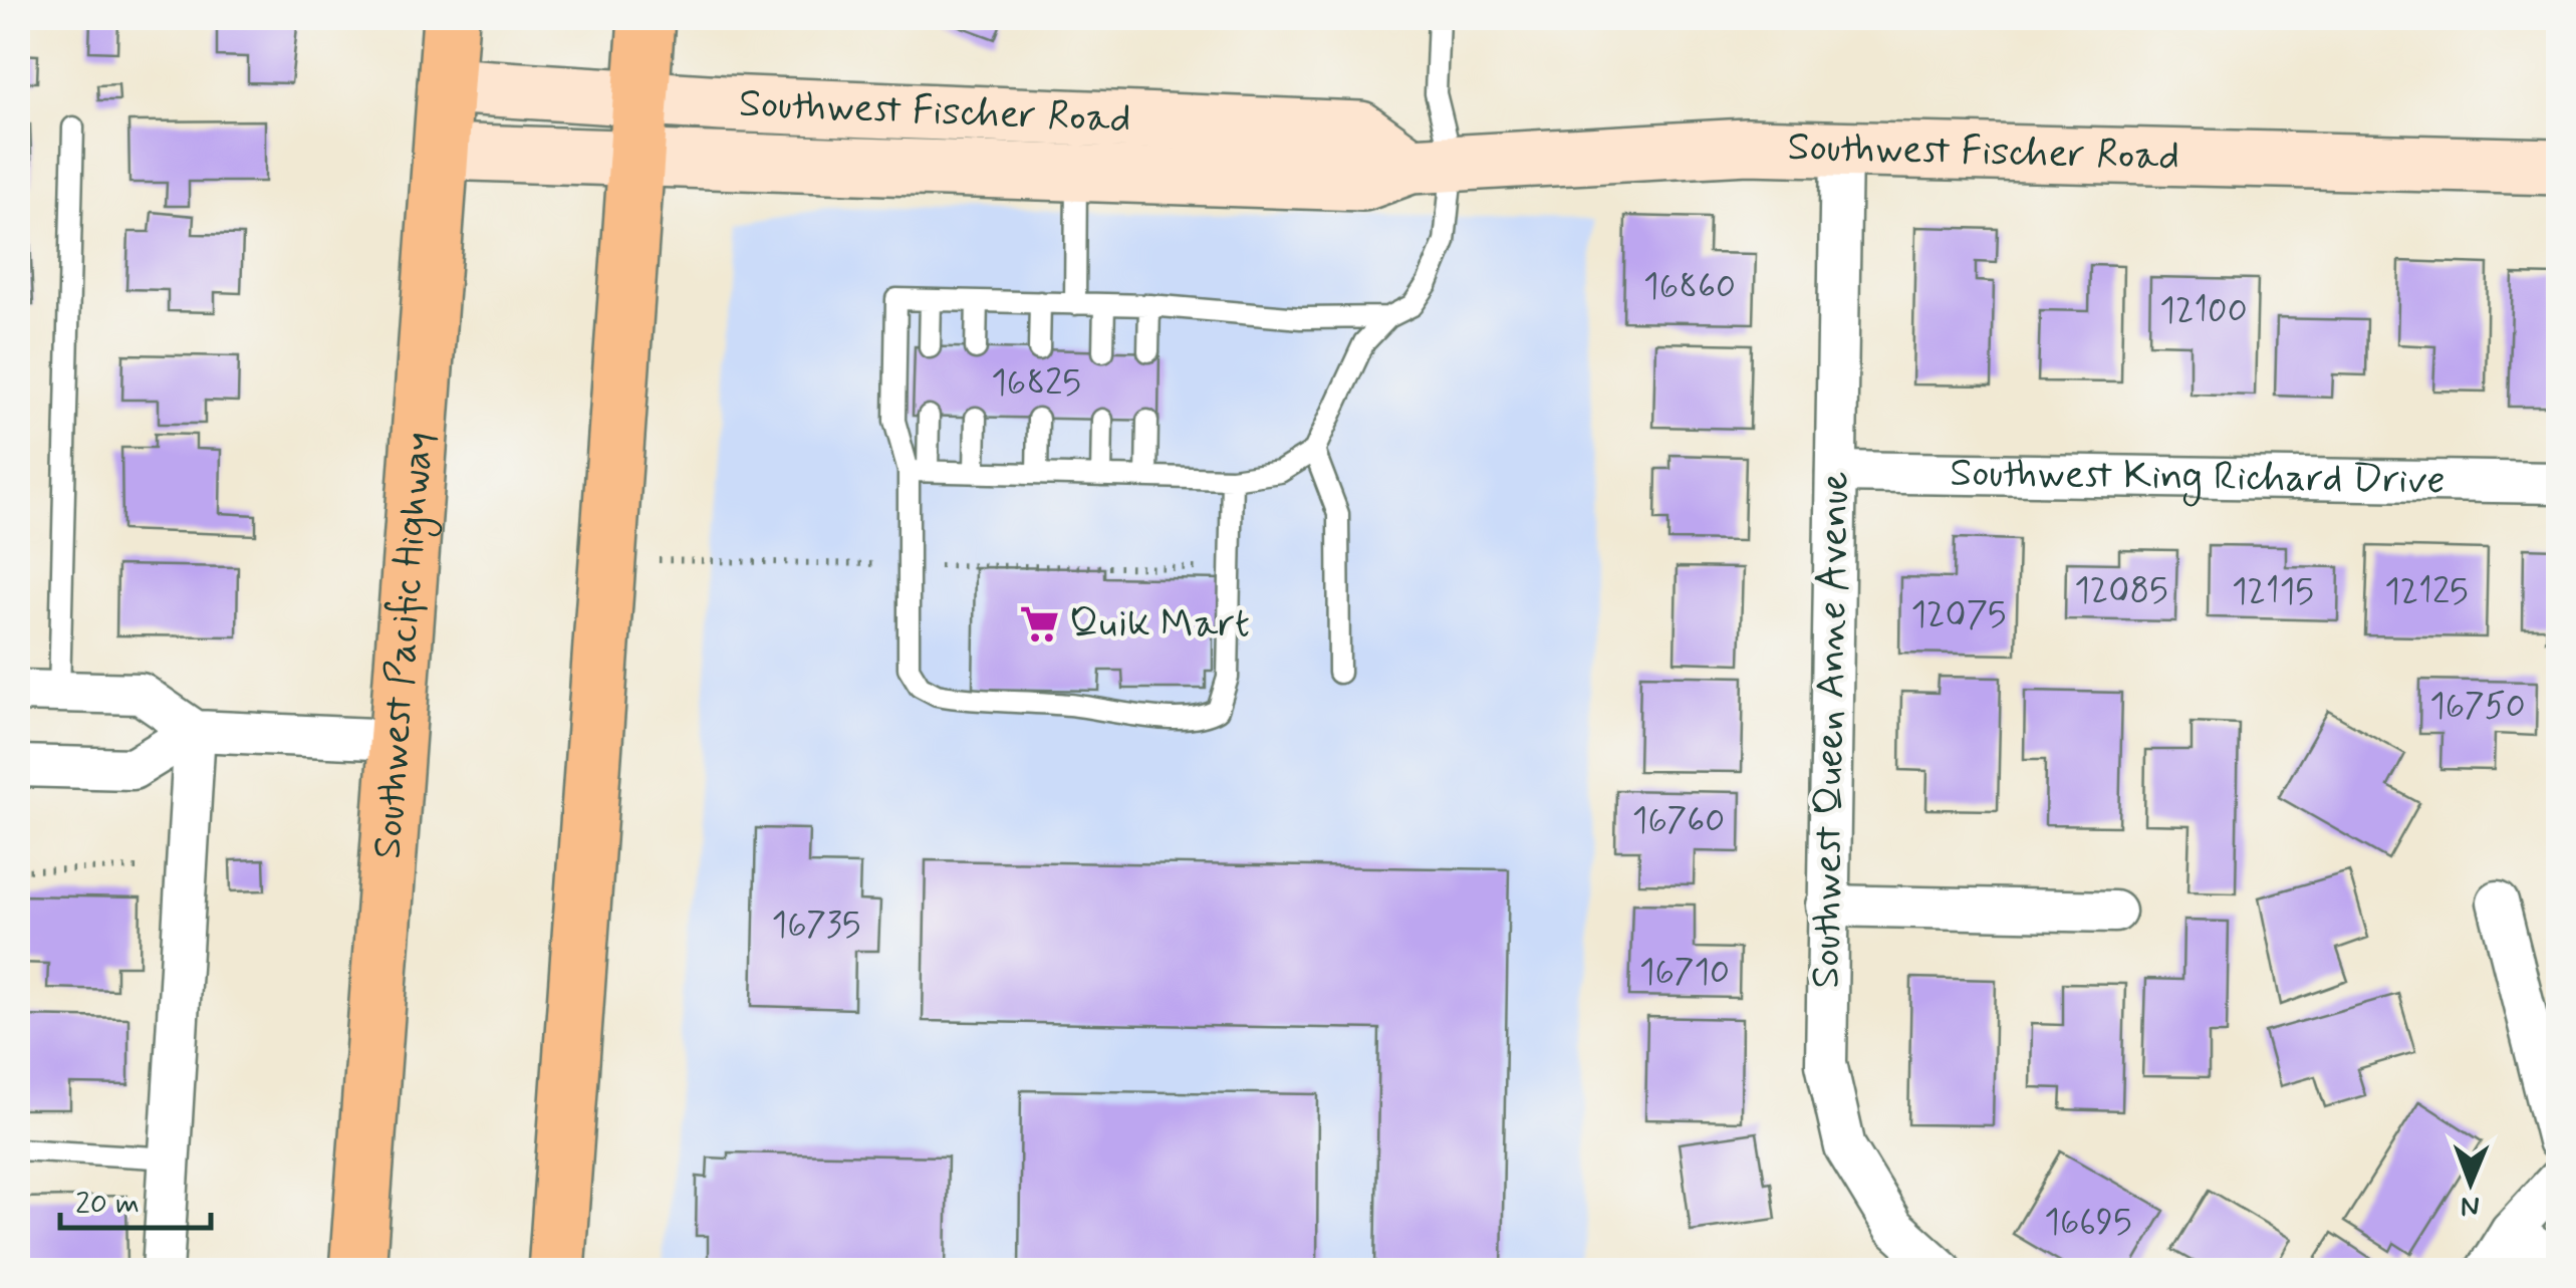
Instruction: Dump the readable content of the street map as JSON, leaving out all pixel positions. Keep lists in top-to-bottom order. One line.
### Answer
{"streets":{"highway":["Southwest Pacific Highway"],"street":["Southwest Fischer Road","Southwest King Richard Drive","Southwest Queen Anne Avenue"]},"crossings":[["Southwest Fischer Road","Southwest Pacific Highway"],["Southwest Fischer Road","Southwest Queen Anne Avenue"],["Southwest King Richard Drive","Southwest Queen Anne Avenue"]],"places":{"supermarket":["Quik Mart"]},"house_numbers":["16860","12100","16825","12085","12115","12125","12075","16750","16760","16735","16710","16695"],"scale_bar":"20 m","north":"bottom"}
